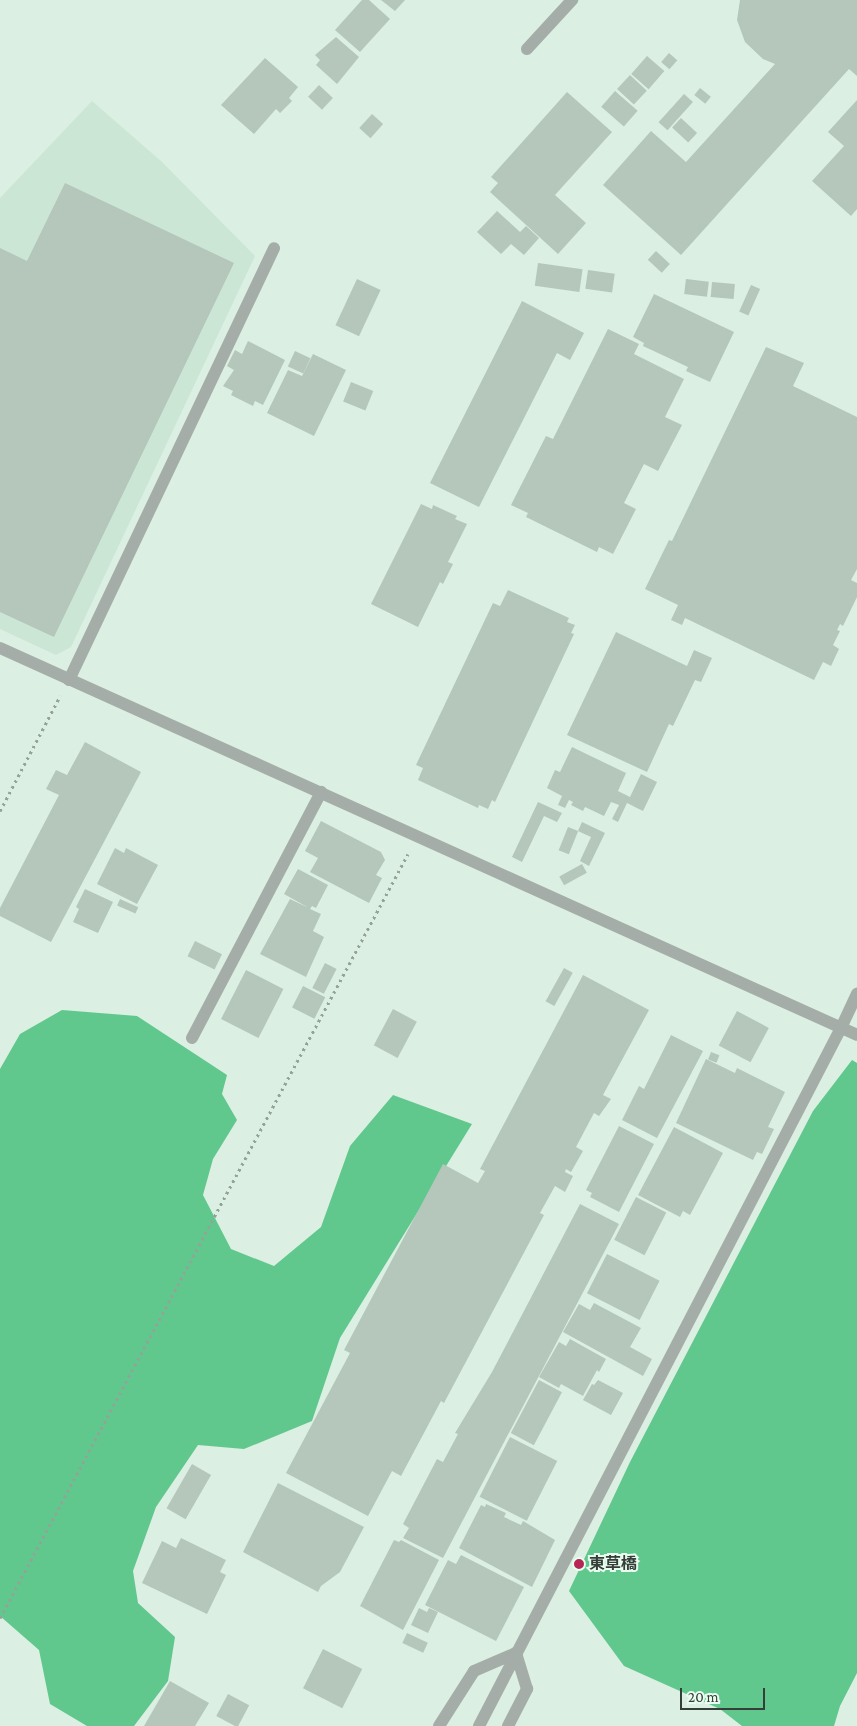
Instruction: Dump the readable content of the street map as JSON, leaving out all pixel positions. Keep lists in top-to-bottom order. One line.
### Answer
{"places":["東草橋"],"scale_bar":"20 m"}
